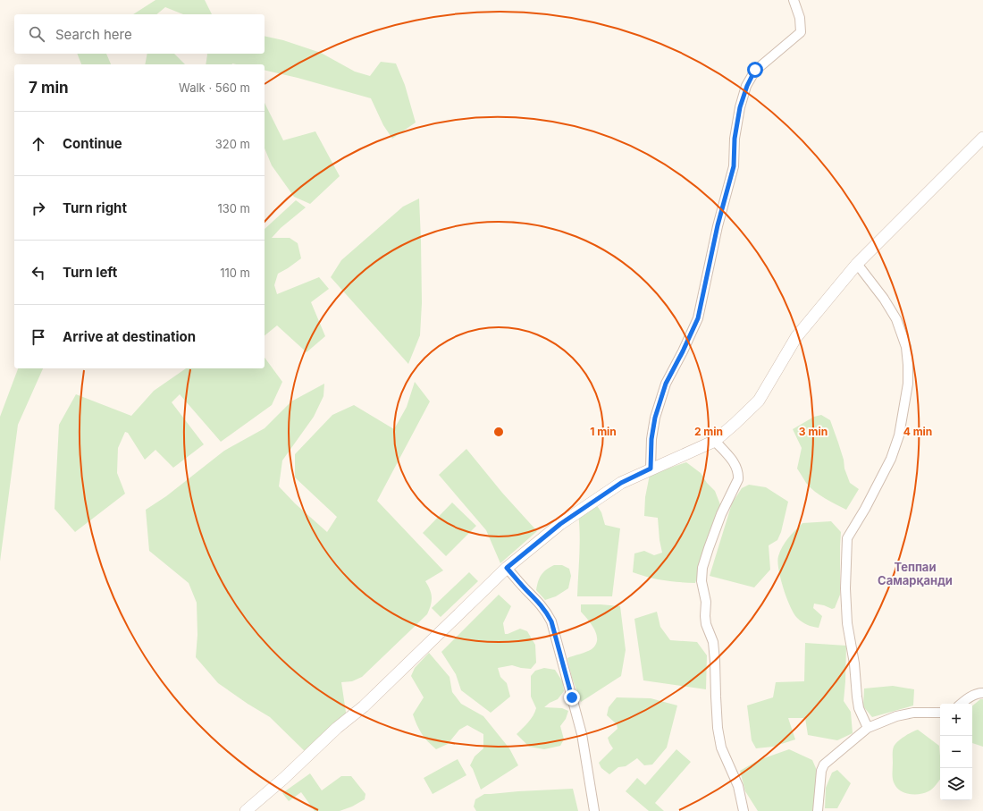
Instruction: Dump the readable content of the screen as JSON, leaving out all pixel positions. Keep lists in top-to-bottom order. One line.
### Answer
{"districts":["Теппаи Самарқанди"],"page":{"search":"Search here","heading":["7 min","Walk · 560 m"],"list":[["Continue","320 m"],["Turn right","130 m"],["Turn left","110 m"],"Arrive at destination"],"map_buttons":["+","−"]},"rings":["1 min","2 min","3 min","4 min"]}
